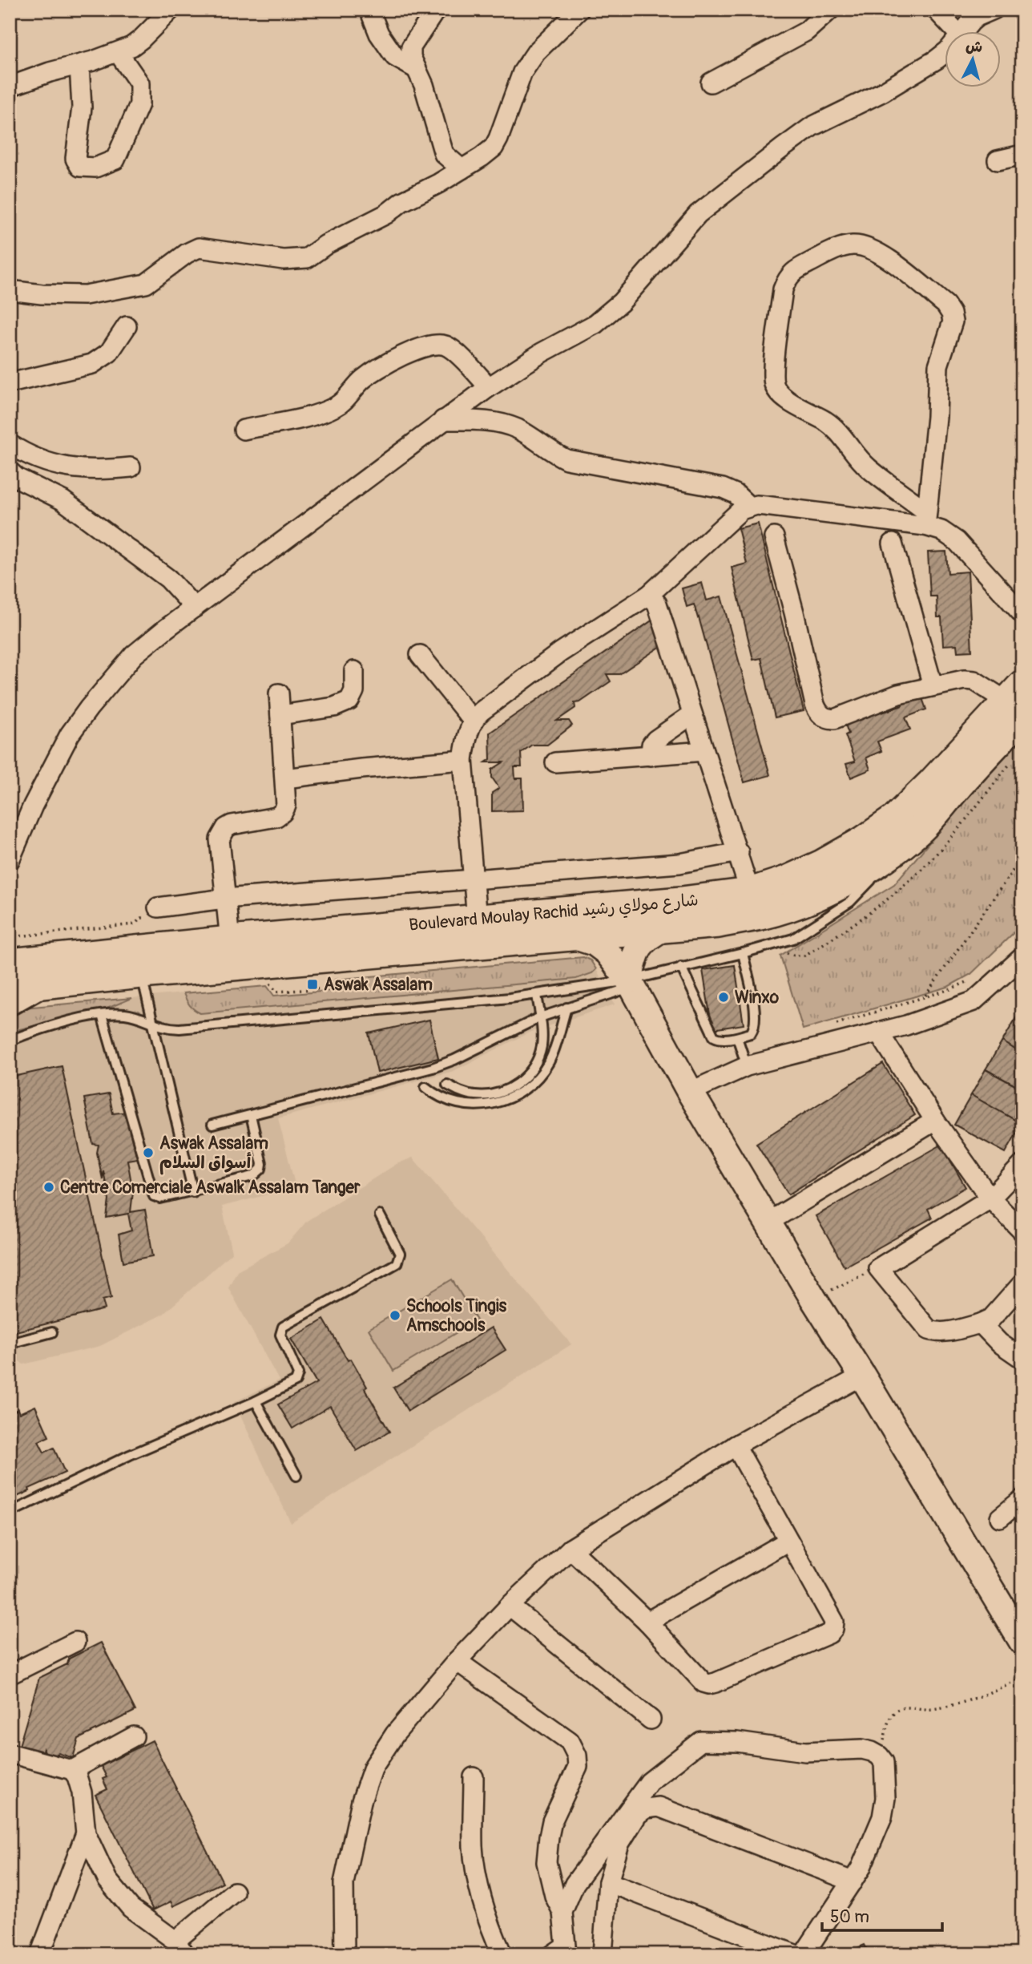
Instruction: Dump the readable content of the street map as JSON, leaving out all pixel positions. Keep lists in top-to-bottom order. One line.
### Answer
{"streets":{"main road":["Boulevard Moulay Rachid شارع مولاي رشيد"]},"places":{"transit":["Aswak Assalam"],"other":["Winxo","Aswak Assalam أسواق السلام","Centre Comerciale Aswalk Assalam Tanger","Schools Tingis Amschools"]},"scale_bar":"50 m","north":"top"}
